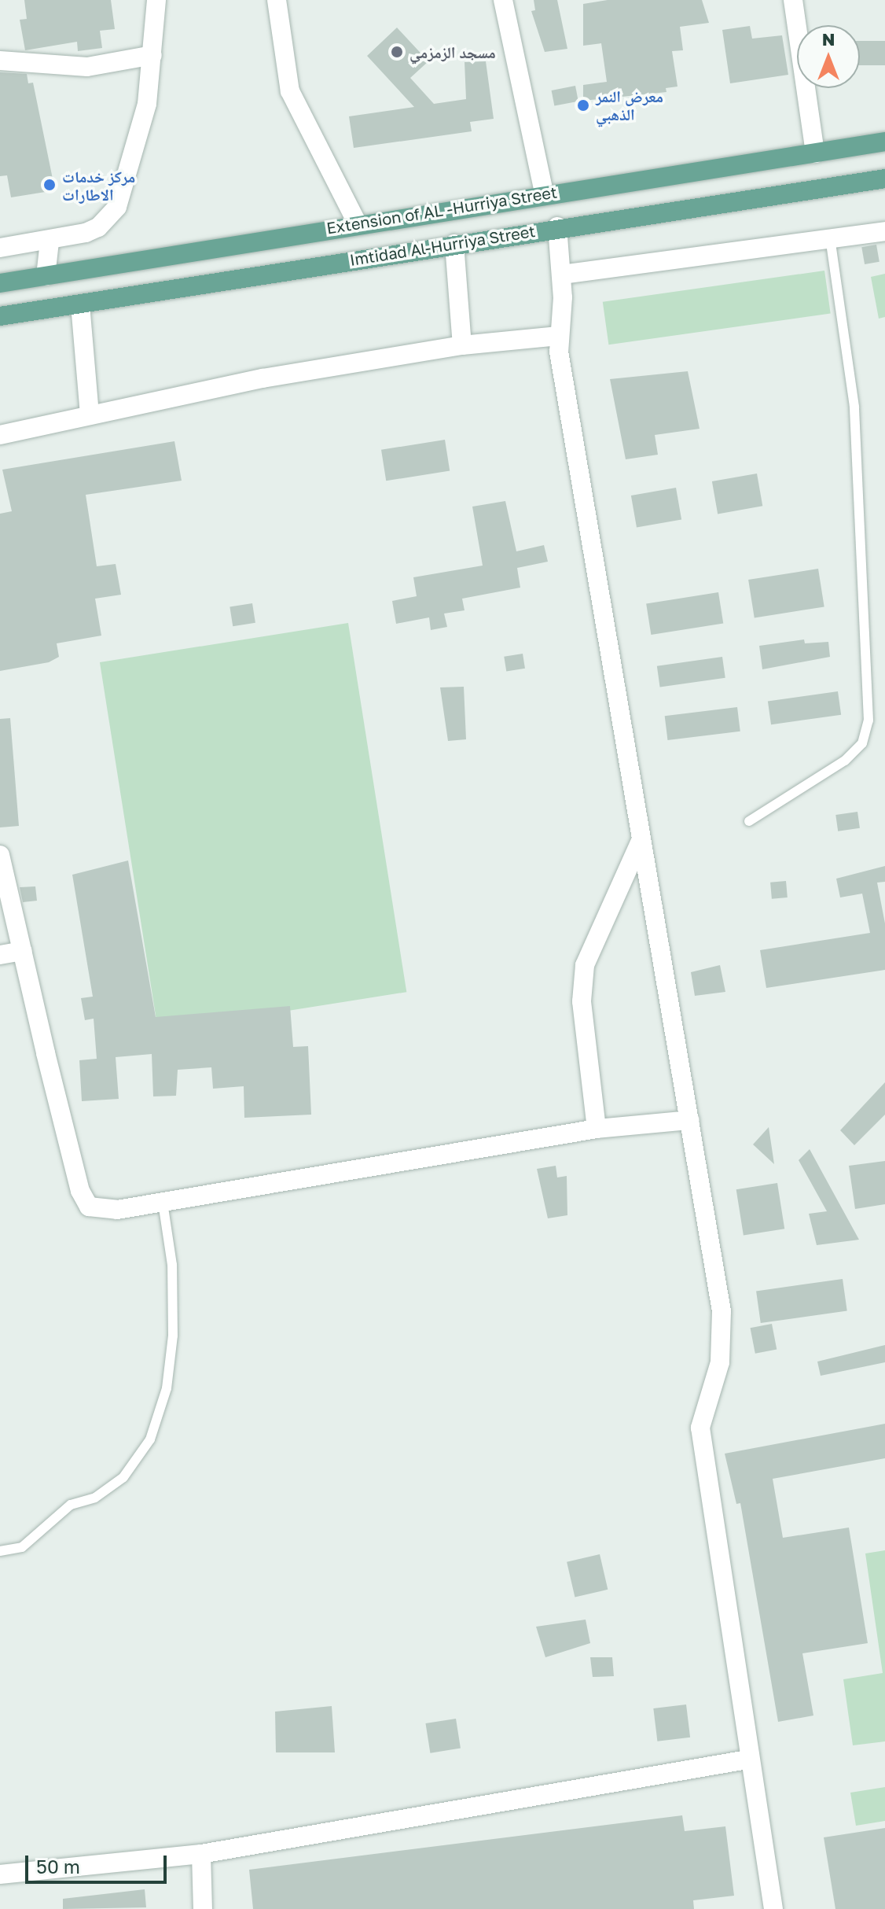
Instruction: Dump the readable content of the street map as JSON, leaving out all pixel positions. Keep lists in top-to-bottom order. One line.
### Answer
{"streets":{"main road":["Extension of AL -Hurriya Street","Imtidad Al-Hurriya Street"]},"places":["مسجد الزمزمي","معرض النمر الذهبي","مركز خدمات الاطارات"],"scale_bar":"50 m","north":"top"}
